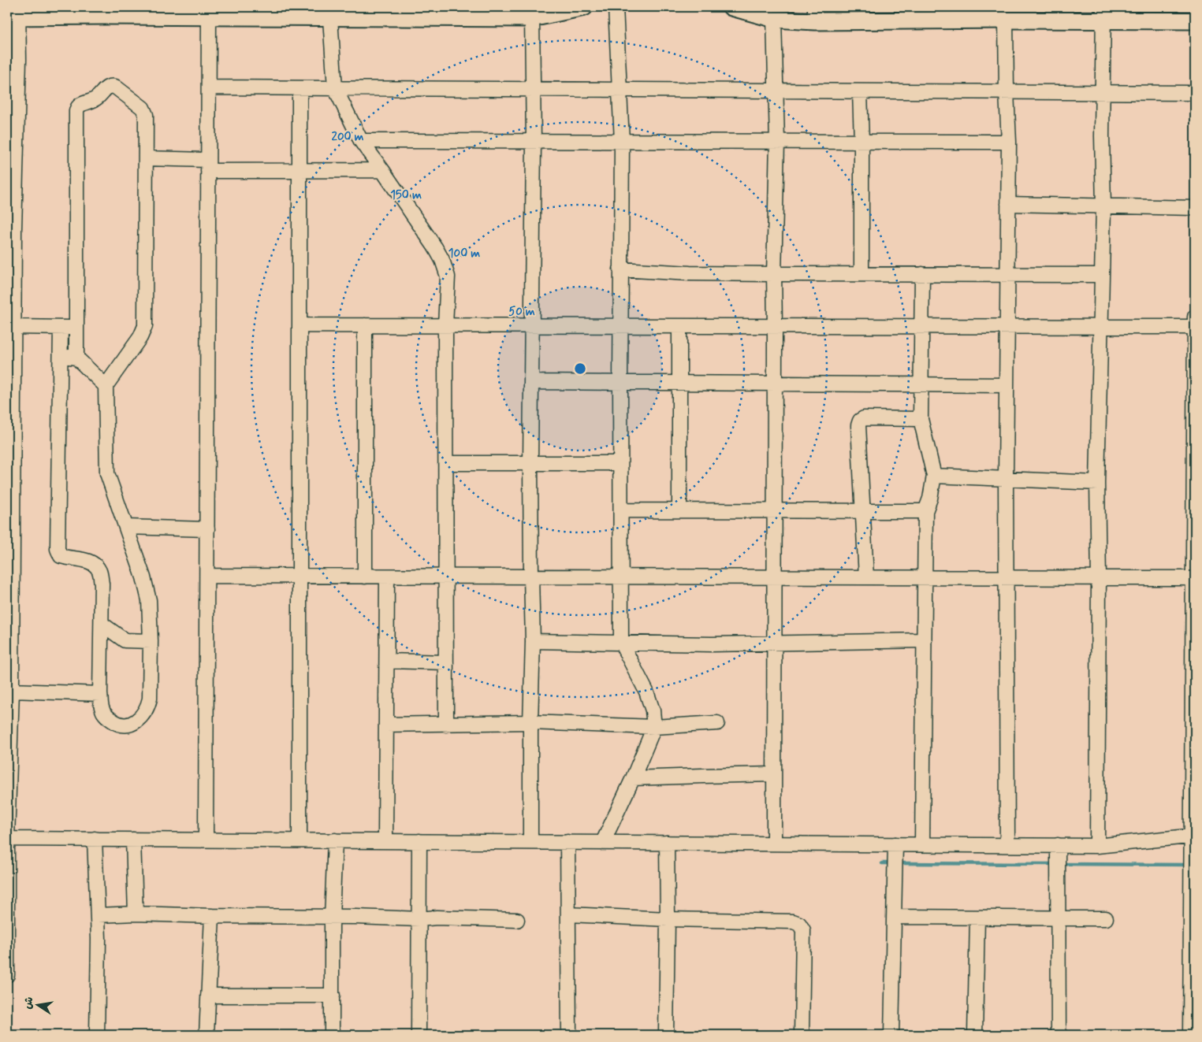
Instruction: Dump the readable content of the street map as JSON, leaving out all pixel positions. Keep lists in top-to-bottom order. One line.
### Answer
{"north":"left","rings":["200 m","150 m","100 m","50 m"]}
